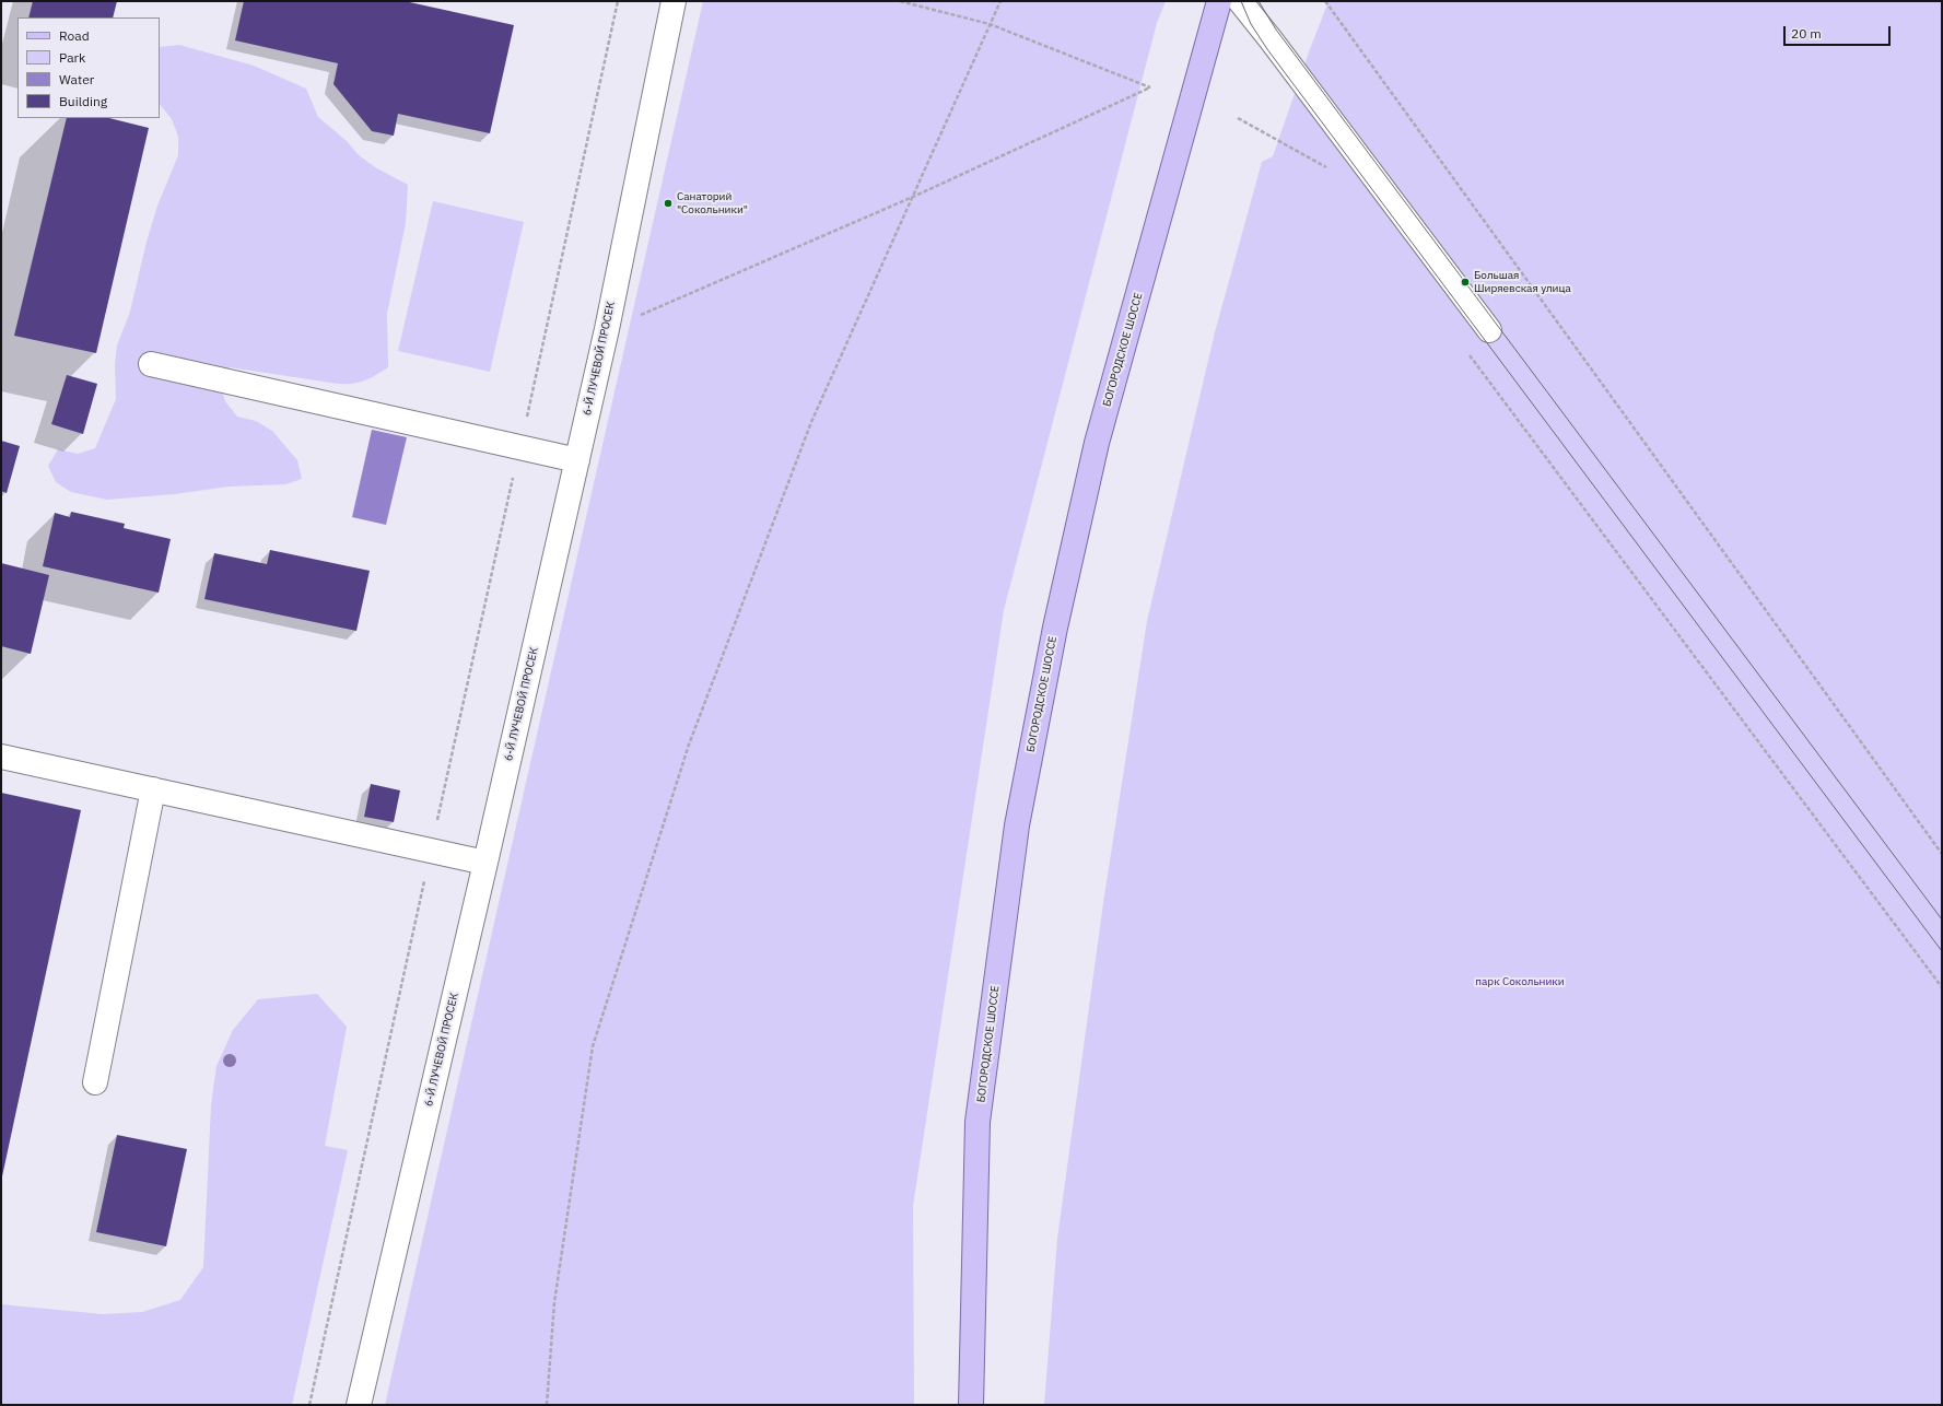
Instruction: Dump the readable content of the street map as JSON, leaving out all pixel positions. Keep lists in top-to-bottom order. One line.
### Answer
{"streets":{"main road":["БОГОРОДСКОЕ ШОССЕ"],"street":["6-Й ЛУЧЕВОЙ ПРОСЕК"]},"parks":["парк Сокольники"],"places":["Санаторий \"Сокольники\"","Большая Ширяевская улица"],"legend":["Road","Park","Water","Building"],"scale_bar":"20 m"}
